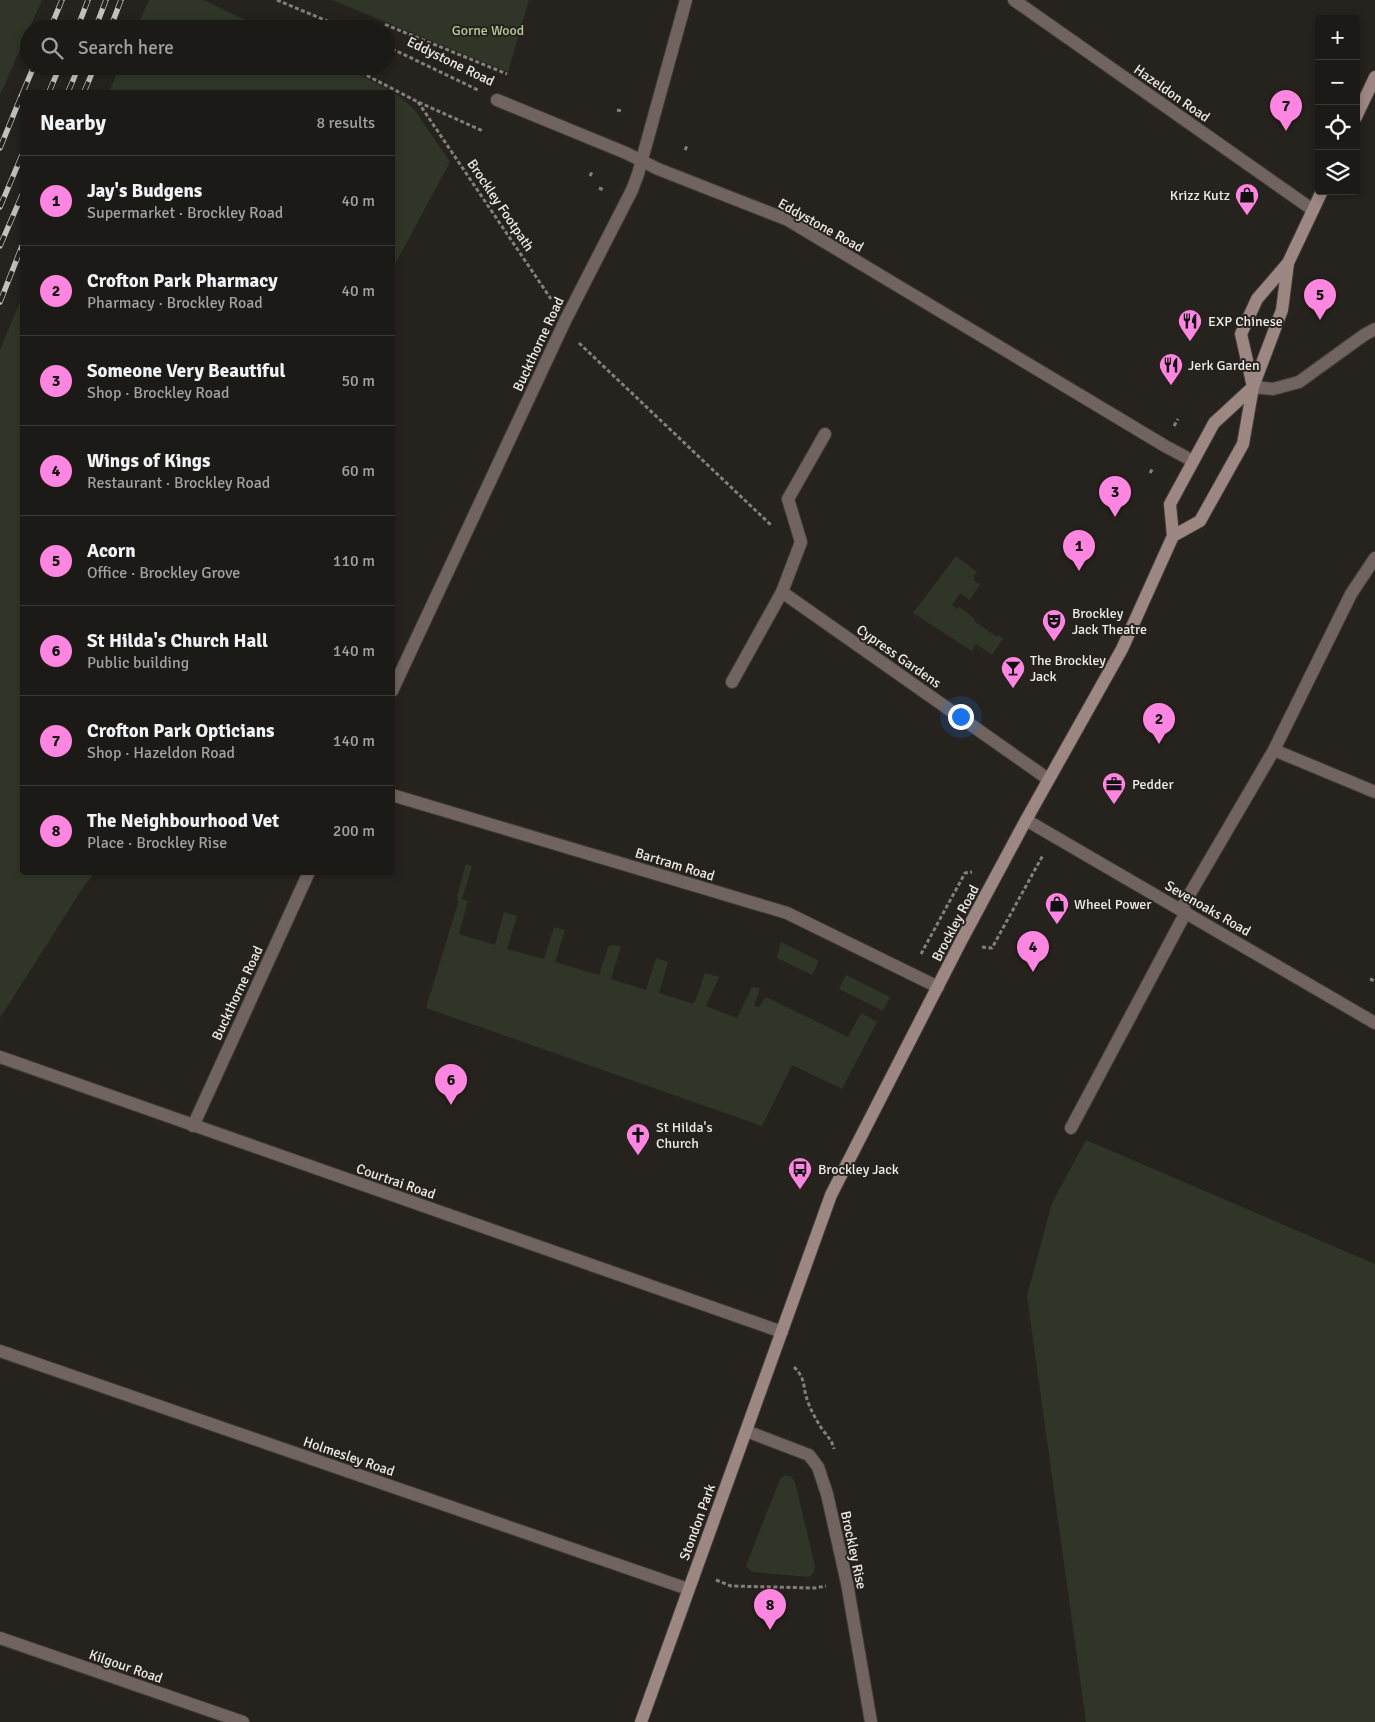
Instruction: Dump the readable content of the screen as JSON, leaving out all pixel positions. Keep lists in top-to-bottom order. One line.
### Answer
{"streets":{"main road":["Brockley Road","Stondon Park"],"street":["Eddystone Road","Hazeldon Road","Buckthorne Road","Cypress Gardens","Bartram Road","Sevenoaks Road","Courtrai Road","Holmesley Road","Brockley Rise","Kilgour Road"],"path":["Brockley Footpath"]},"crossings":[["Eddystone Road","Buckthorne Road"],["Brockley Footpath","Buckthorne Road"],["Buckthorne Road","Courtrai Road"],["Cypress Gardens","Brockley Road"],["Bartram Road","Brockley Road"],["Sevenoaks Road","Brockley Road"],["Brockley Road","Courtrai Road"],["Brockley Road","Stondon Park"],["Courtrai Road","Stondon Park"],["Holmesley Road","Stondon Park"],["Stondon Park","Brockley Rise"]],"parks":["Gorne Wood"],"places":{"shop":["Krizz Kutz","Wheel Power"],"restaurant":["EXP Chinese","Jerk Garden"],"theatre":["Brockley Jack Theatre"],"bar":["The Brockley Jack"],"office":["Pedder"],"church":["St Hilda's Church"],"bus stop":["Brockley Jack"]},"page":{"map_buttons":["+","−"],"search":"Search here","pins":["7","5","3","1","2","4","6","8"],"heading":["Nearby","8 results"],"list":[{"mark":"1","name":"Jay's Budgens","note":"Supermarket · Brockley Road","value":"40 m"},{"mark":"2","name":"Crofton Park Pharmacy","note":"Pharmacy · Brockley Road","value":"40 m"},{"mark":"3","name":"Someone Very Beautiful","note":"Shop · Brockley Road","value":"50 m"},{"mark":"4","name":"Wings of Kings","note":"Restaurant · Brockley Road","value":"60 m"},{"mark":"5","name":"Acorn","note":"Office · Brockley Grove","value":"110 m"},{"mark":"6","name":"St Hilda's Church Hall","note":"Public building","value":"140 m"},{"mark":"7","name":"Crofton Park Opticians","note":"Shop · Hazeldon Road","value":"140 m"},{"mark":"8","name":"The Neighbourhood Vet","note":"Place · Brockley Rise","value":"200 m"}]}}
